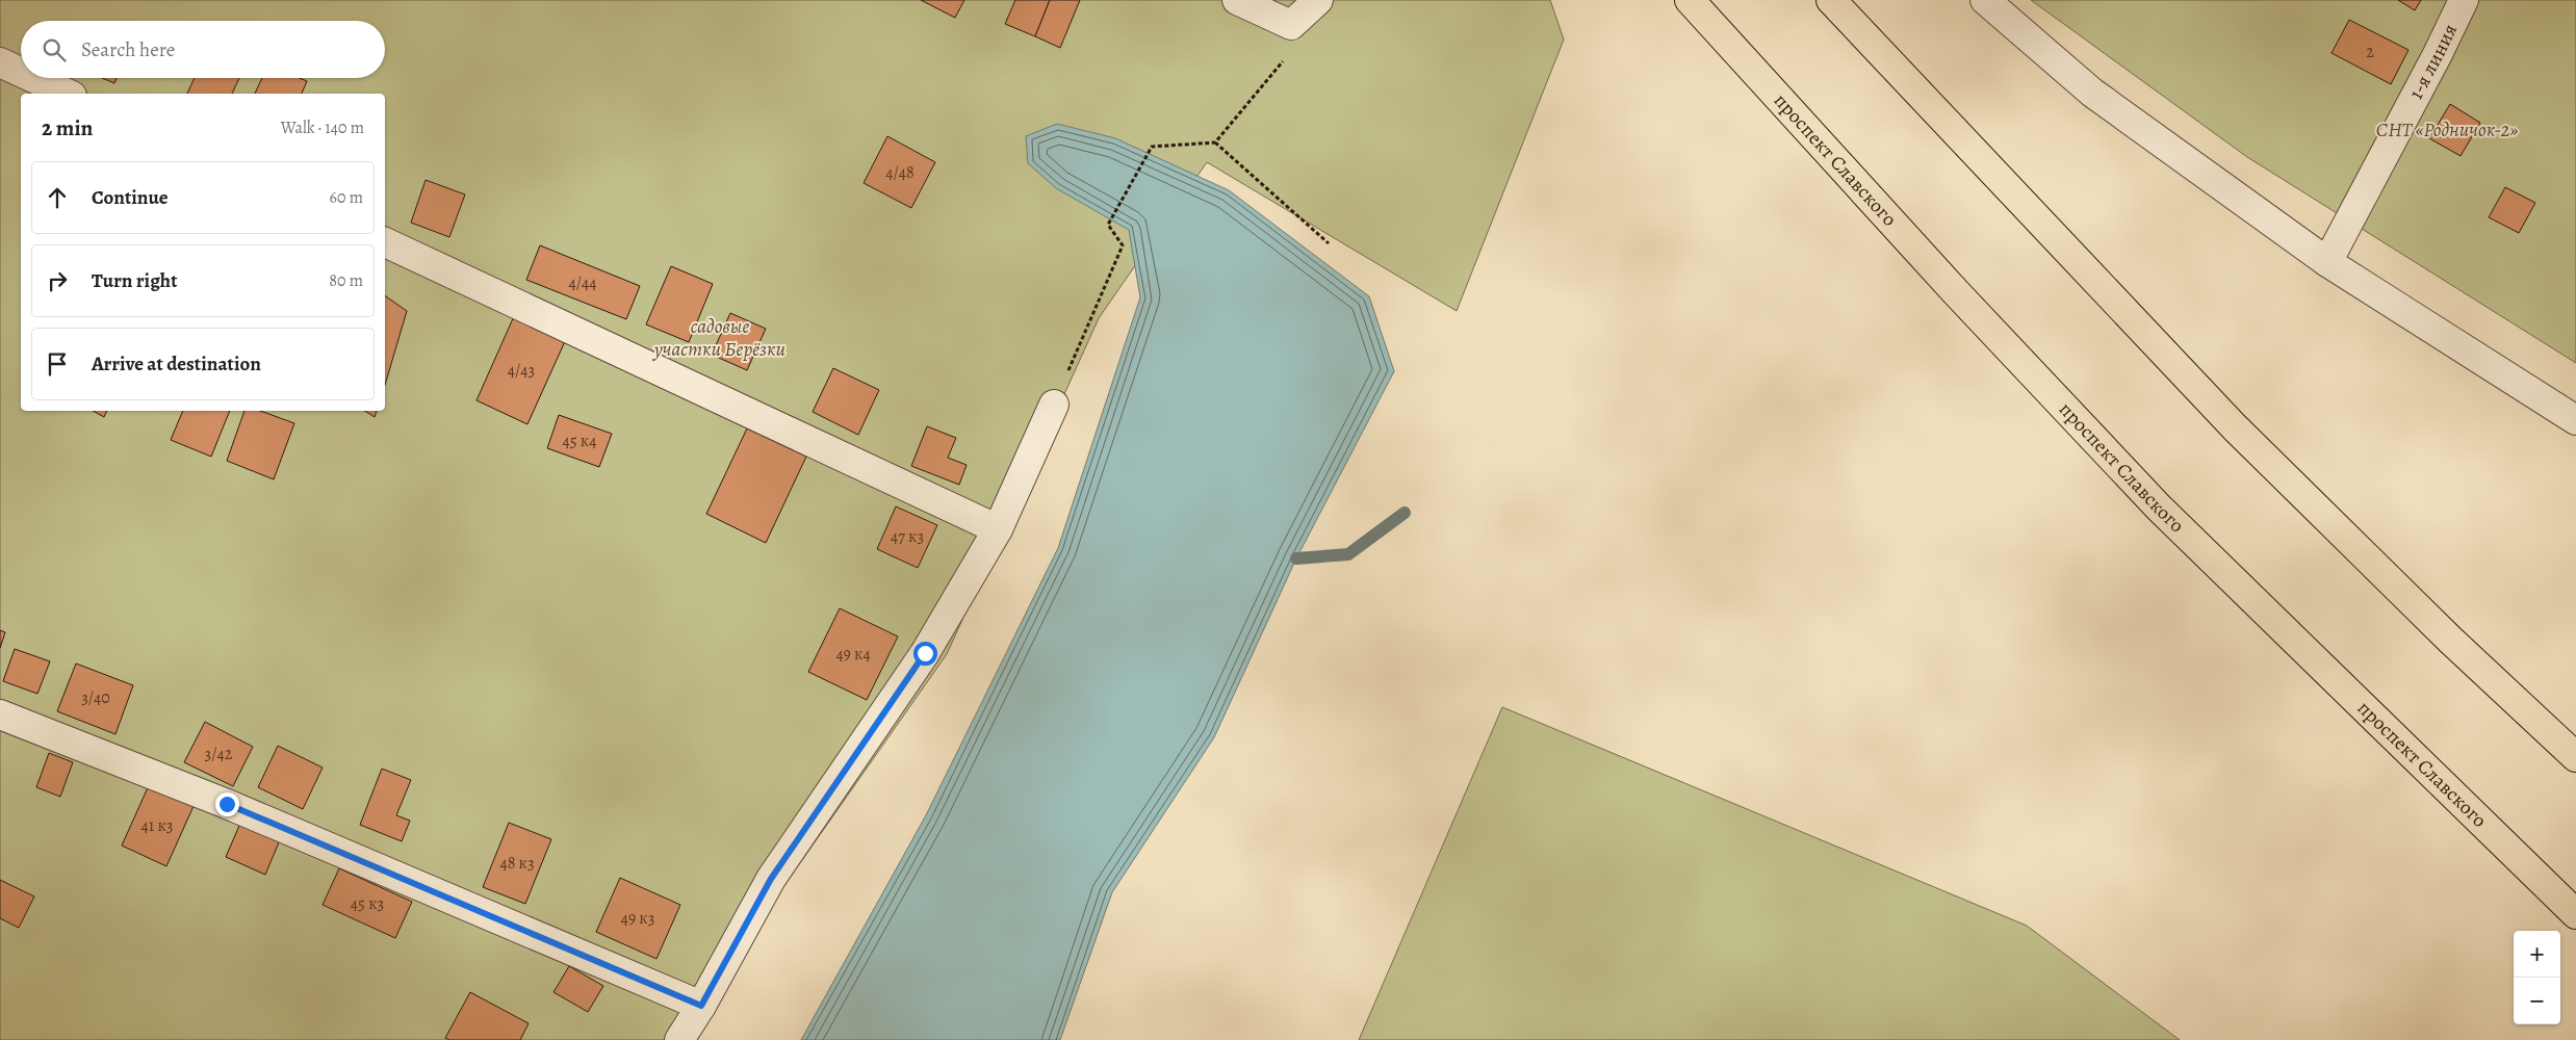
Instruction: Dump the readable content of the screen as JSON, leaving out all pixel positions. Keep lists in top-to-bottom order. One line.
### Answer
{"streets":{"main road":["проспект Славского"],"street":["1-я линия"]},"parks":["СНТ «Родничок-2»","садовые участки Берёзки"],"house_numbers":["2","4/48","4/44","4/43","45 к4","47 к3","49 к4","3/40","3/42","41 к3","48 к3","45 к3","49 к3"],"page":{"search":"Search here","heading":["2 min","Walk · 140 m"],"list":[["Continue","60 m"],["Turn right","80 m"],"Arrive at destination"],"map_buttons":["+","−"]}}
